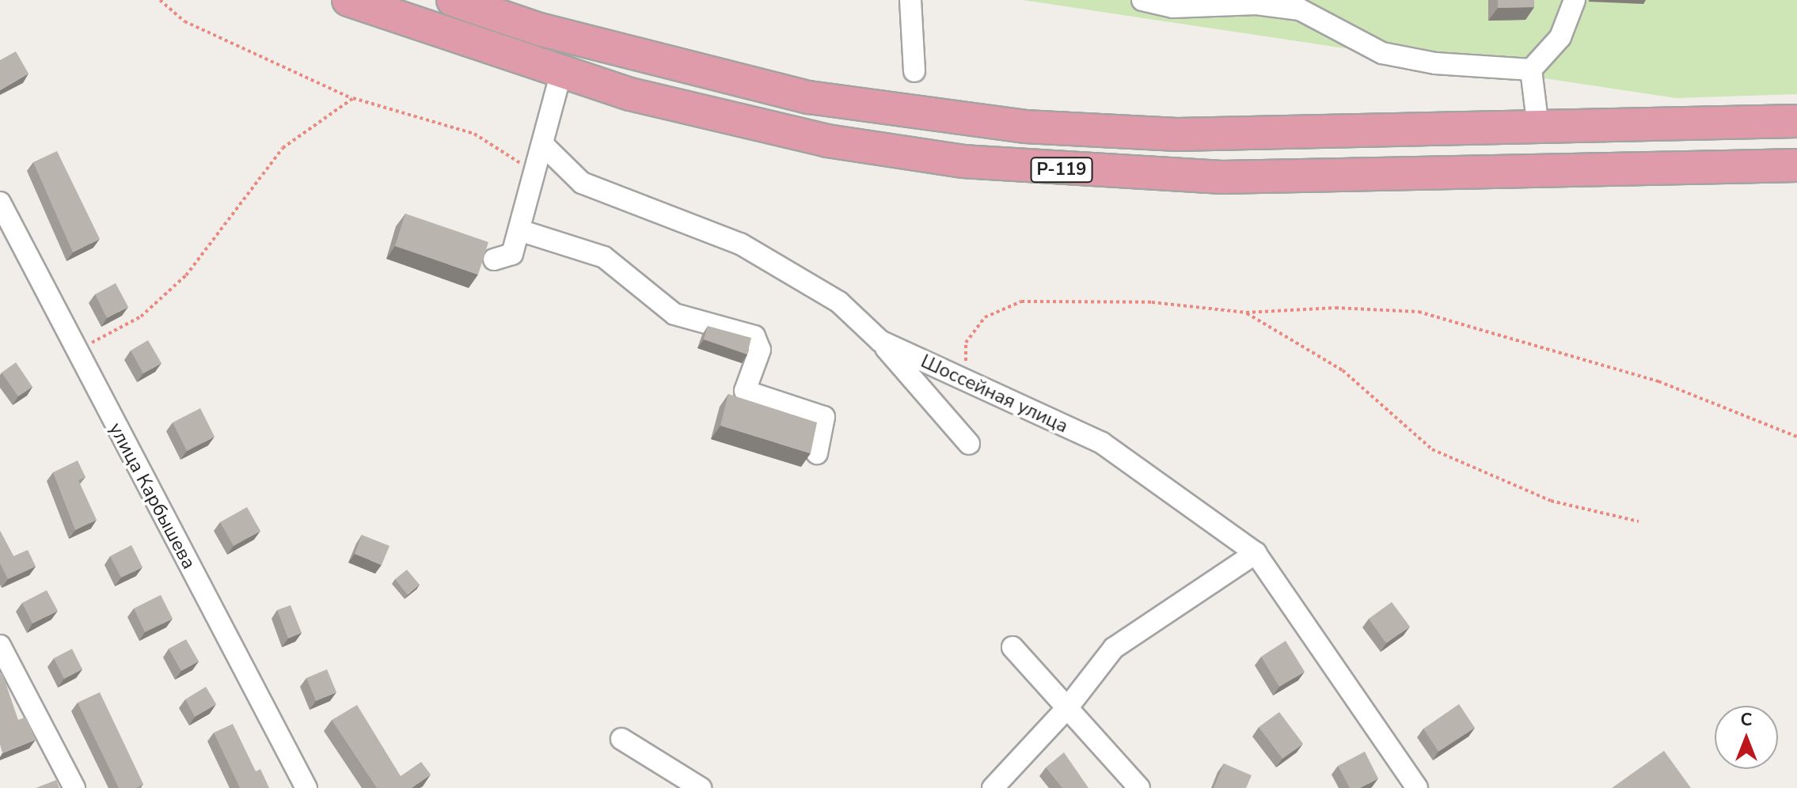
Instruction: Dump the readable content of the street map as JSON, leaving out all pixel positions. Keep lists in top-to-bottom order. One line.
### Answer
{"streets":{"highway":["Р-119"],"street":["Шоссейная улица","улица Карбышева"]},"north":"top"}
